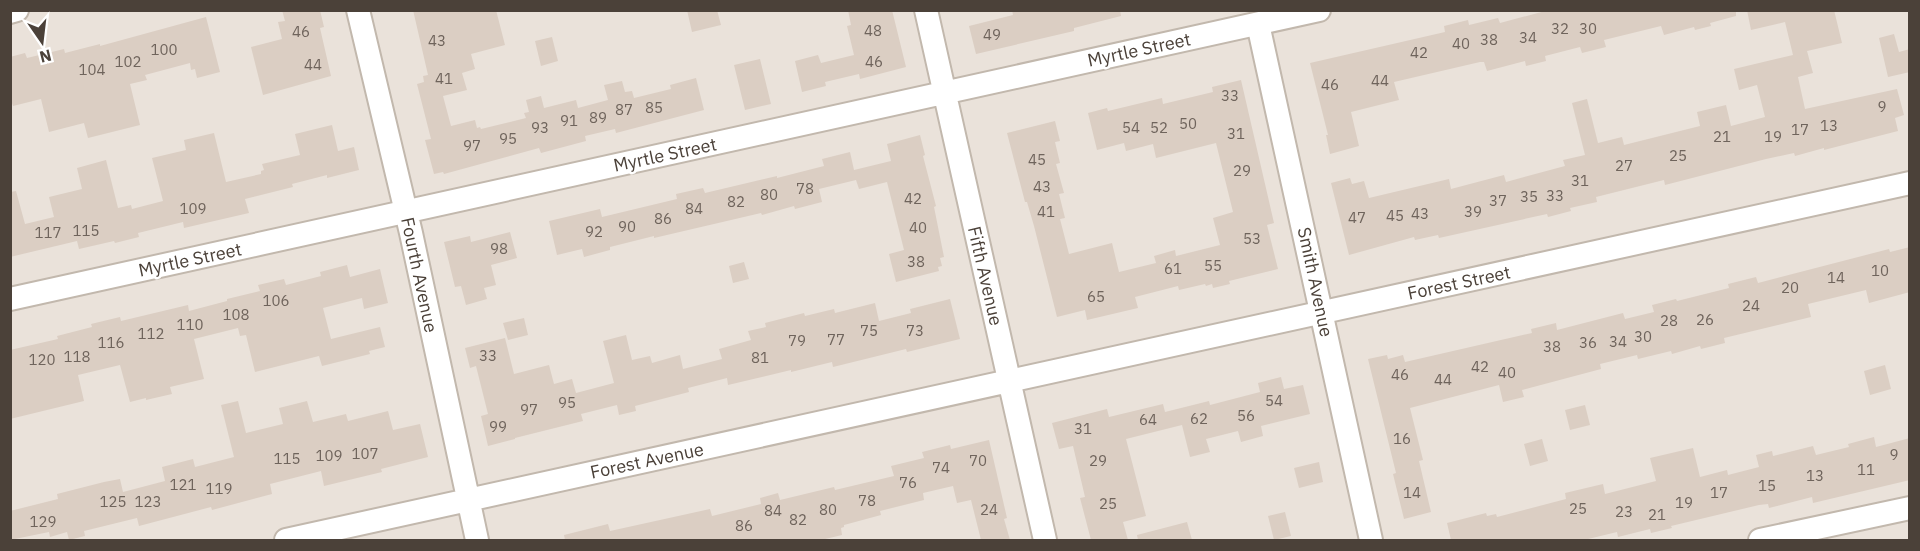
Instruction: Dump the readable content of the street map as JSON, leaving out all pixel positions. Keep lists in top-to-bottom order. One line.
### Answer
{"streets":{"street":["Myrtle Street","Fourth Avenue","Fifth Avenue","Smith Avenue","Forest Street","Forest Avenue"]},"crossings":[["Myrtle Street","Fourth Avenue"],["Myrtle Street","Fifth Avenue"],["Myrtle Street","Smith Avenue"],["Fourth Avenue","Forest Avenue"],["Fifth Avenue","Forest Street"],["Fifth Avenue","Forest Avenue"],["Smith Avenue","Forest Street"],["Forest Street","Forest Avenue"]],"house_numbers":["32","30","48","46","49","34","38","43","40","100","42","102","46","44","104","41","44","46","33","9","85","87","89","91","50","13","93","54","52","17","31","21","19","95","97","25","45","27","29","31","43","78","80","33","35","42","37","82","109","84","41","39","43","45","47","86","90","40","115","92","117","53","98","38","55","61","10","14","20","65","106","24","108","26","28","110","75","73","112","30","77","79","34","116","36","38","33","118","81","120","42","40","46","44","54","95","97","56","62","64","99","31","16","107","9","109","115","70","29","74","11","13","76","121","15","119","14","17","78","125","123","19","25","25","80","24","84","23","21","82","129","86"],"north":"bottom"}
